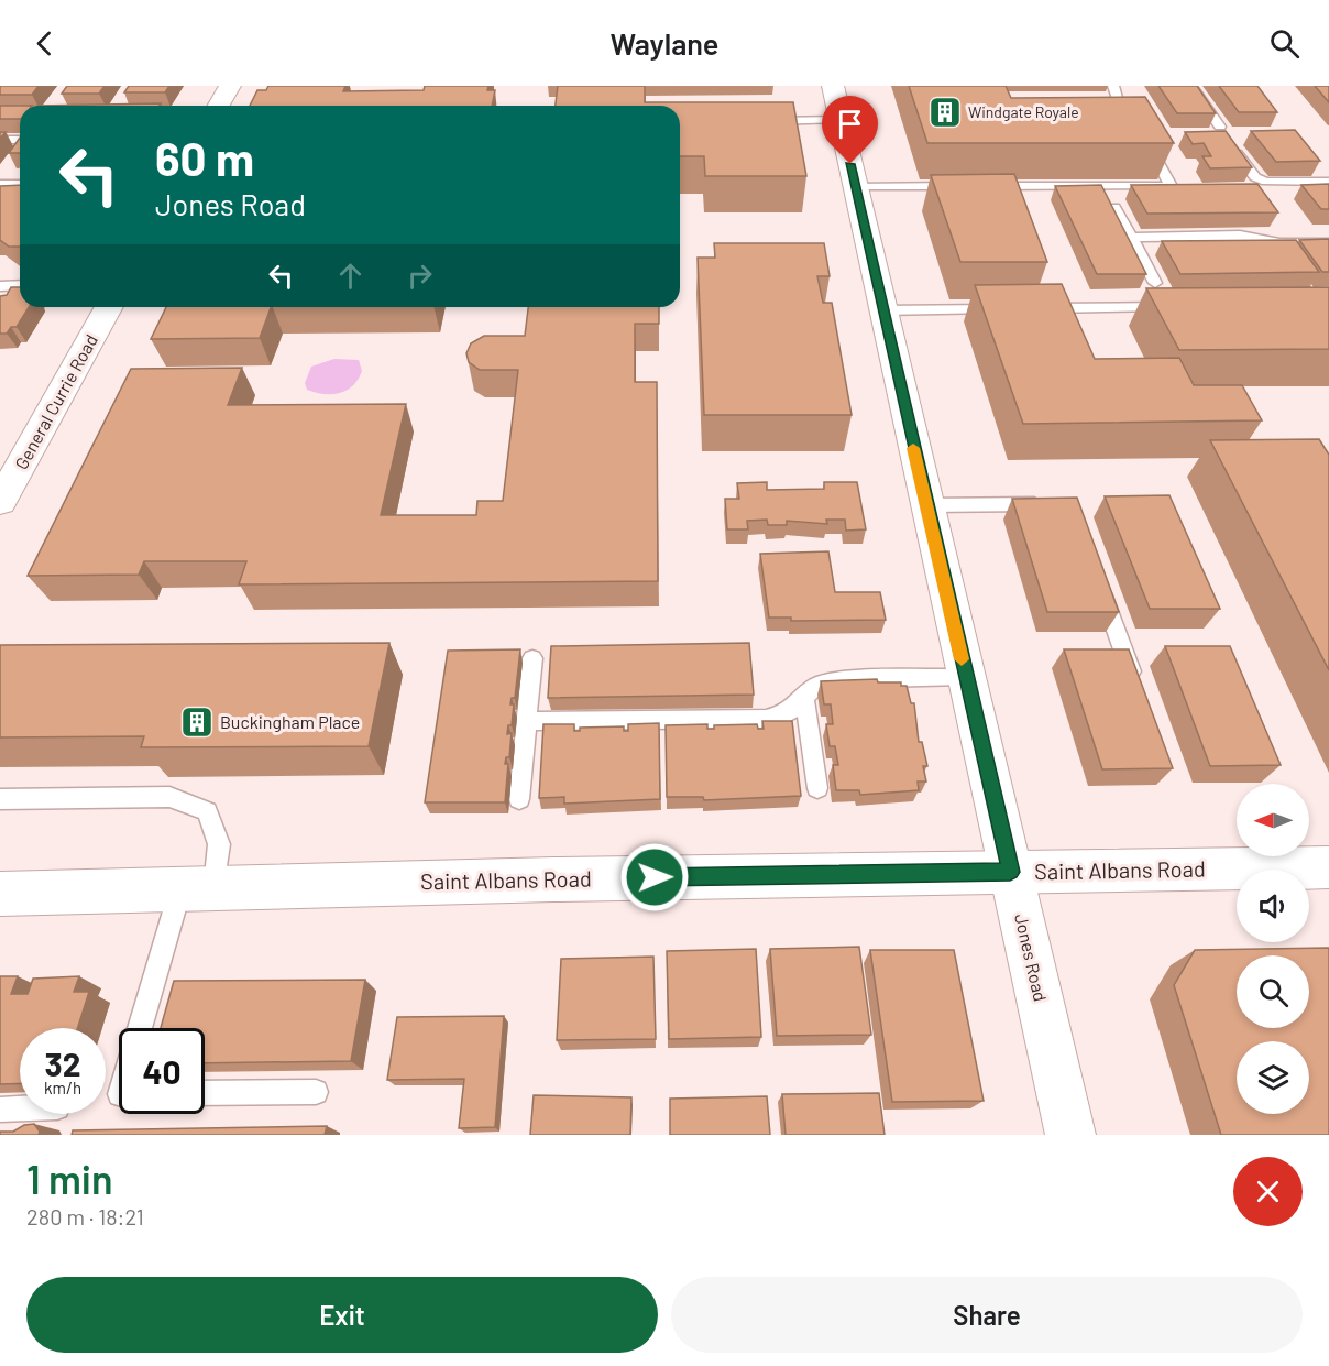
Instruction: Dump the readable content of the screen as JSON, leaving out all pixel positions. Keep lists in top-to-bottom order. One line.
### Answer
{"streets":{"street":["General Currie Road","Saint Albans Road","Jones Road"]},"crossings":[["Saint Albans Road","Jones Road"]],"places":{"building":["Windgate Royale","Buckingham Place"]},"north":"left","page":{"header":"Waylane","turn":["60 m","Jones Road"],"speed":"32 km/h","limit":"40","heading":["1 min","280 m · 18:21"],"buttons":["Exit","Share"]}}
